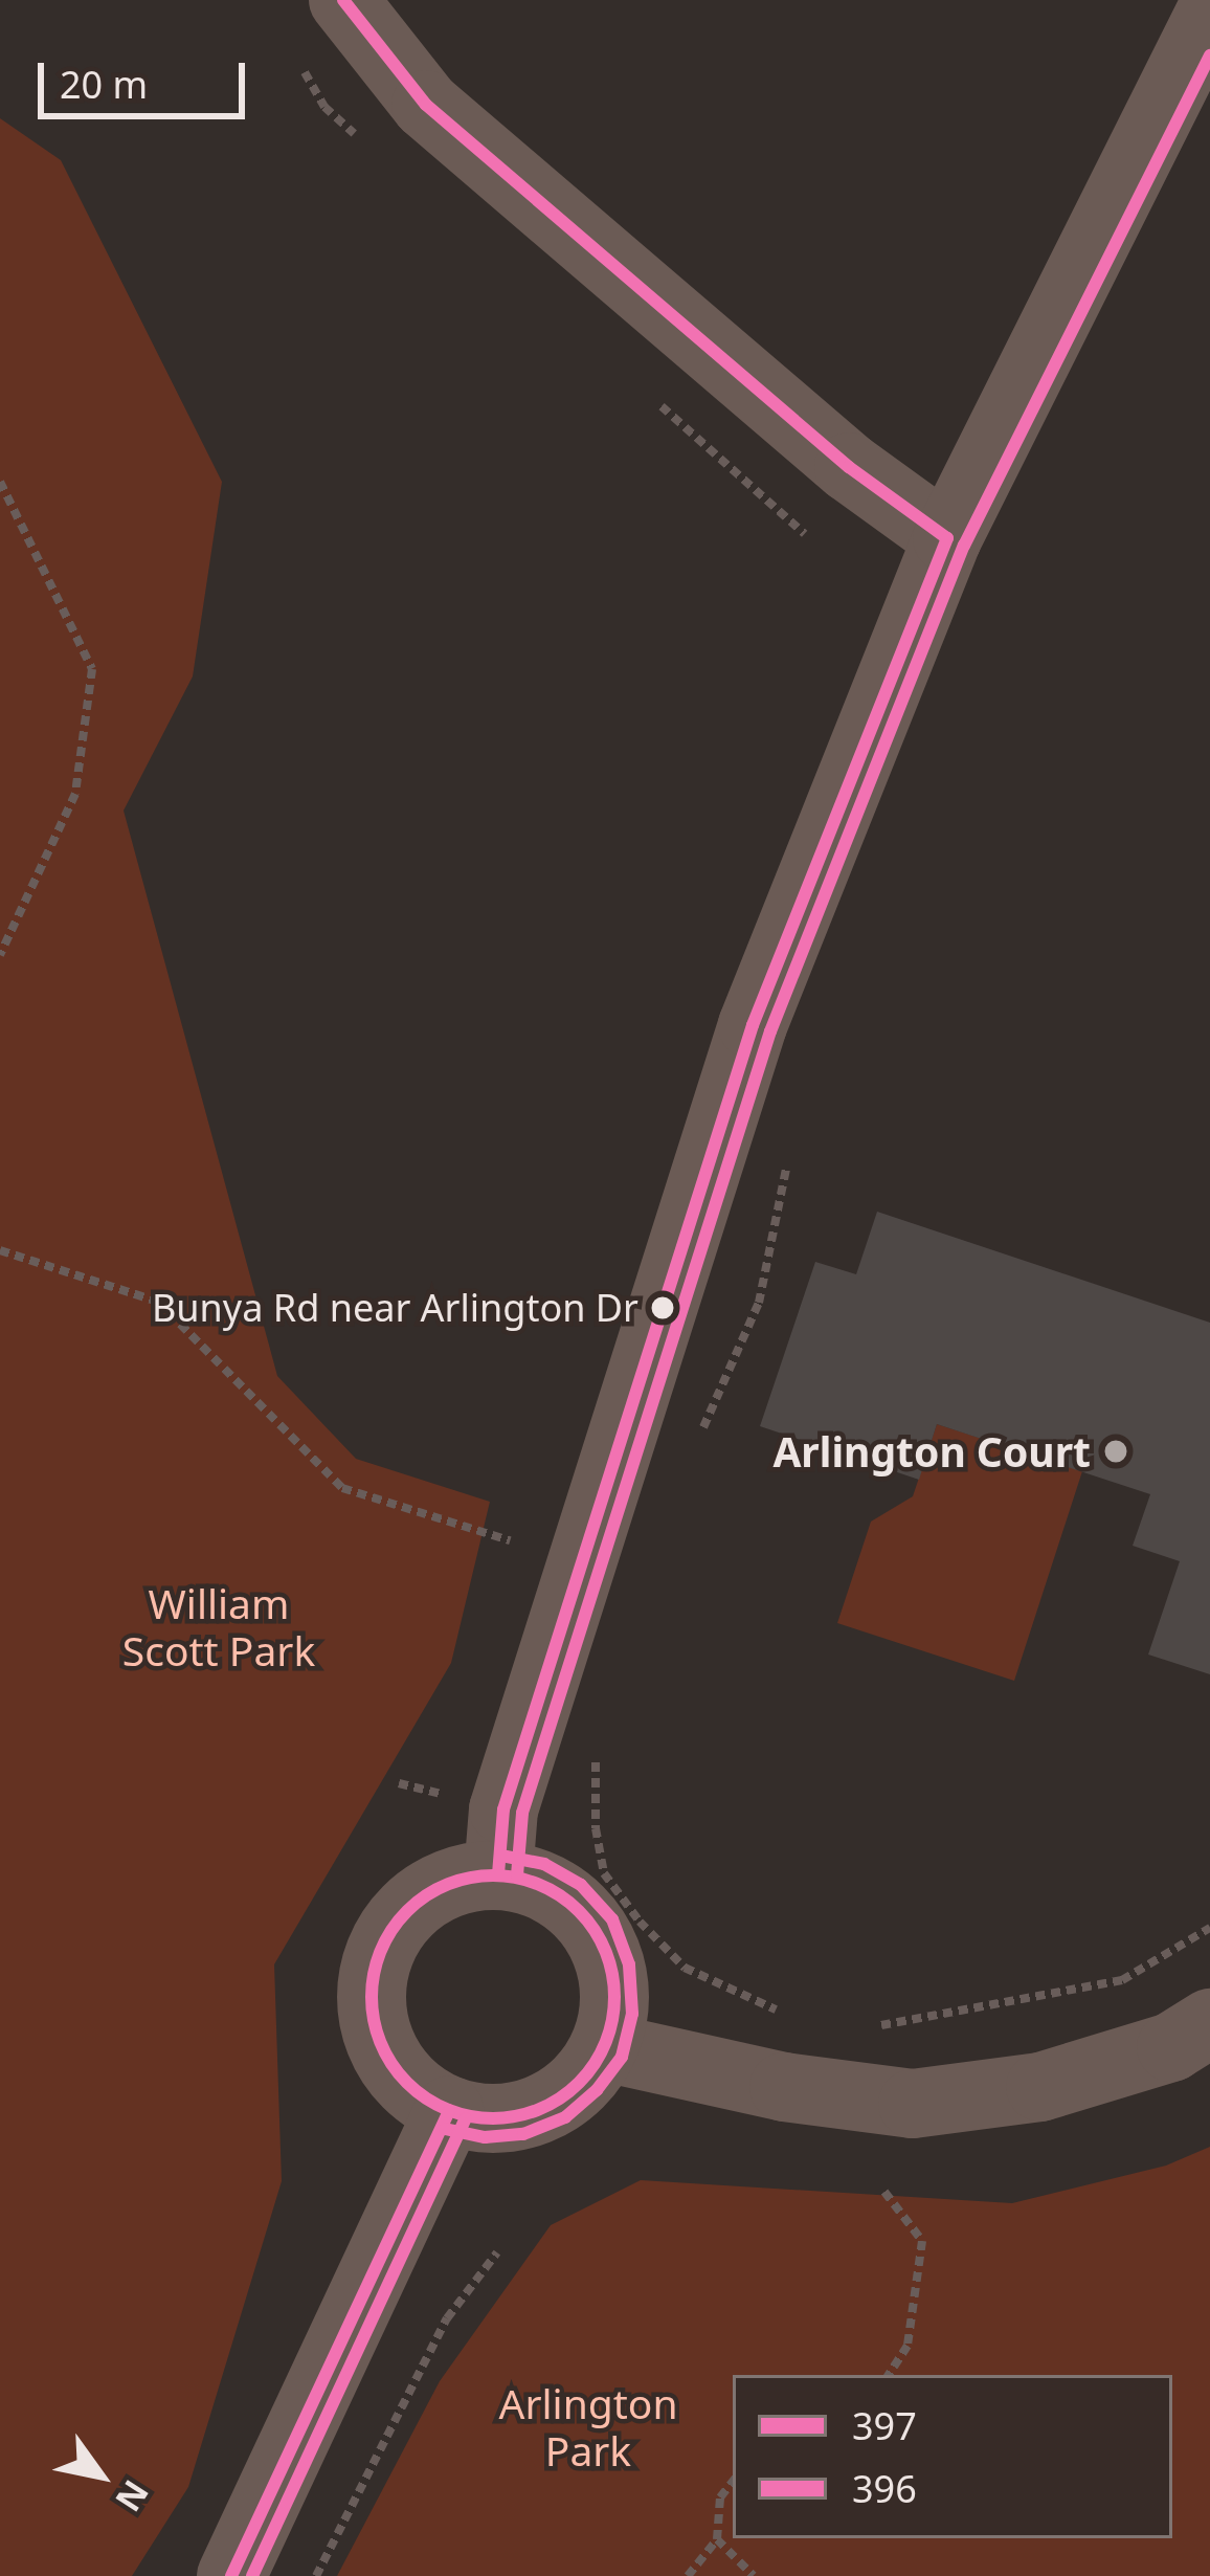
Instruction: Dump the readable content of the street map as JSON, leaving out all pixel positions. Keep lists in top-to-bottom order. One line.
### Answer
{"parks":["William Scott Park","Arlington Park"],"places":["Bunya Rd near Arlington Dr","Arlington Court"],"lines":["transit line 397","transit line 396"],"legend":["397","396"],"scale_bar":"20 m","north":"bottom right"}
